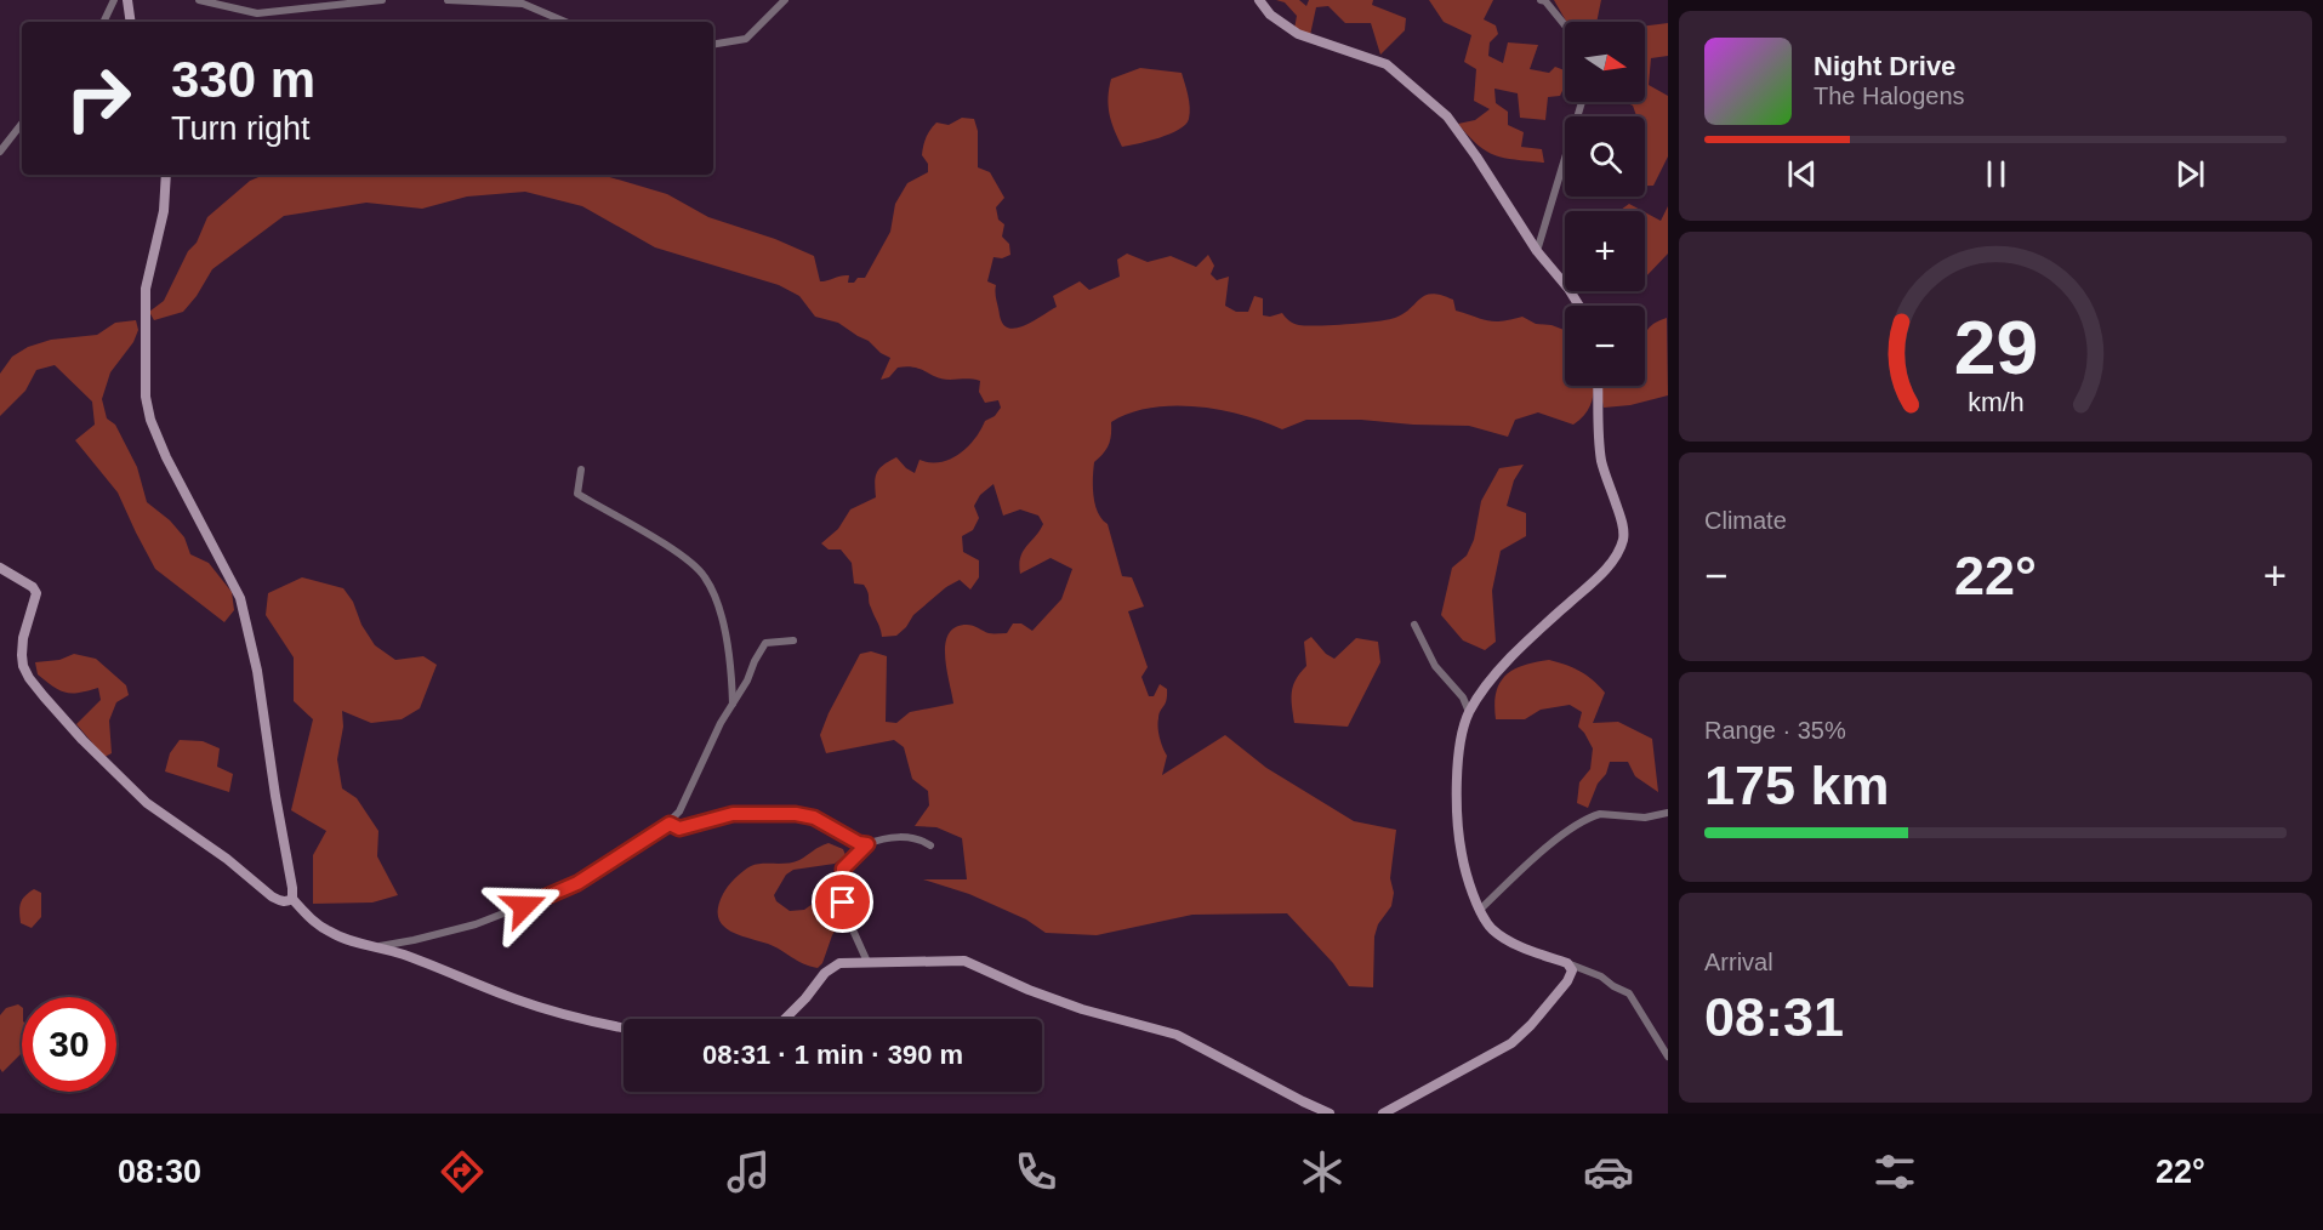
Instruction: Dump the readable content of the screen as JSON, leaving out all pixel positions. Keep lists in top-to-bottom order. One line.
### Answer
{"north":"right","page":{"map_buttons":["+","−"],"turn":["330 m","Turn right"],"song":["Night Drive","The Halogens"],"tile":["Climate",["Range · 35%","175 km"],["Arrival","08:31"]],"heat":["−","22°","+"],"limit":"30","trip":"08:31 · 1 min · 390 m","tabs":["08:30","22°"],"gauge":["29","km/h"]}}
